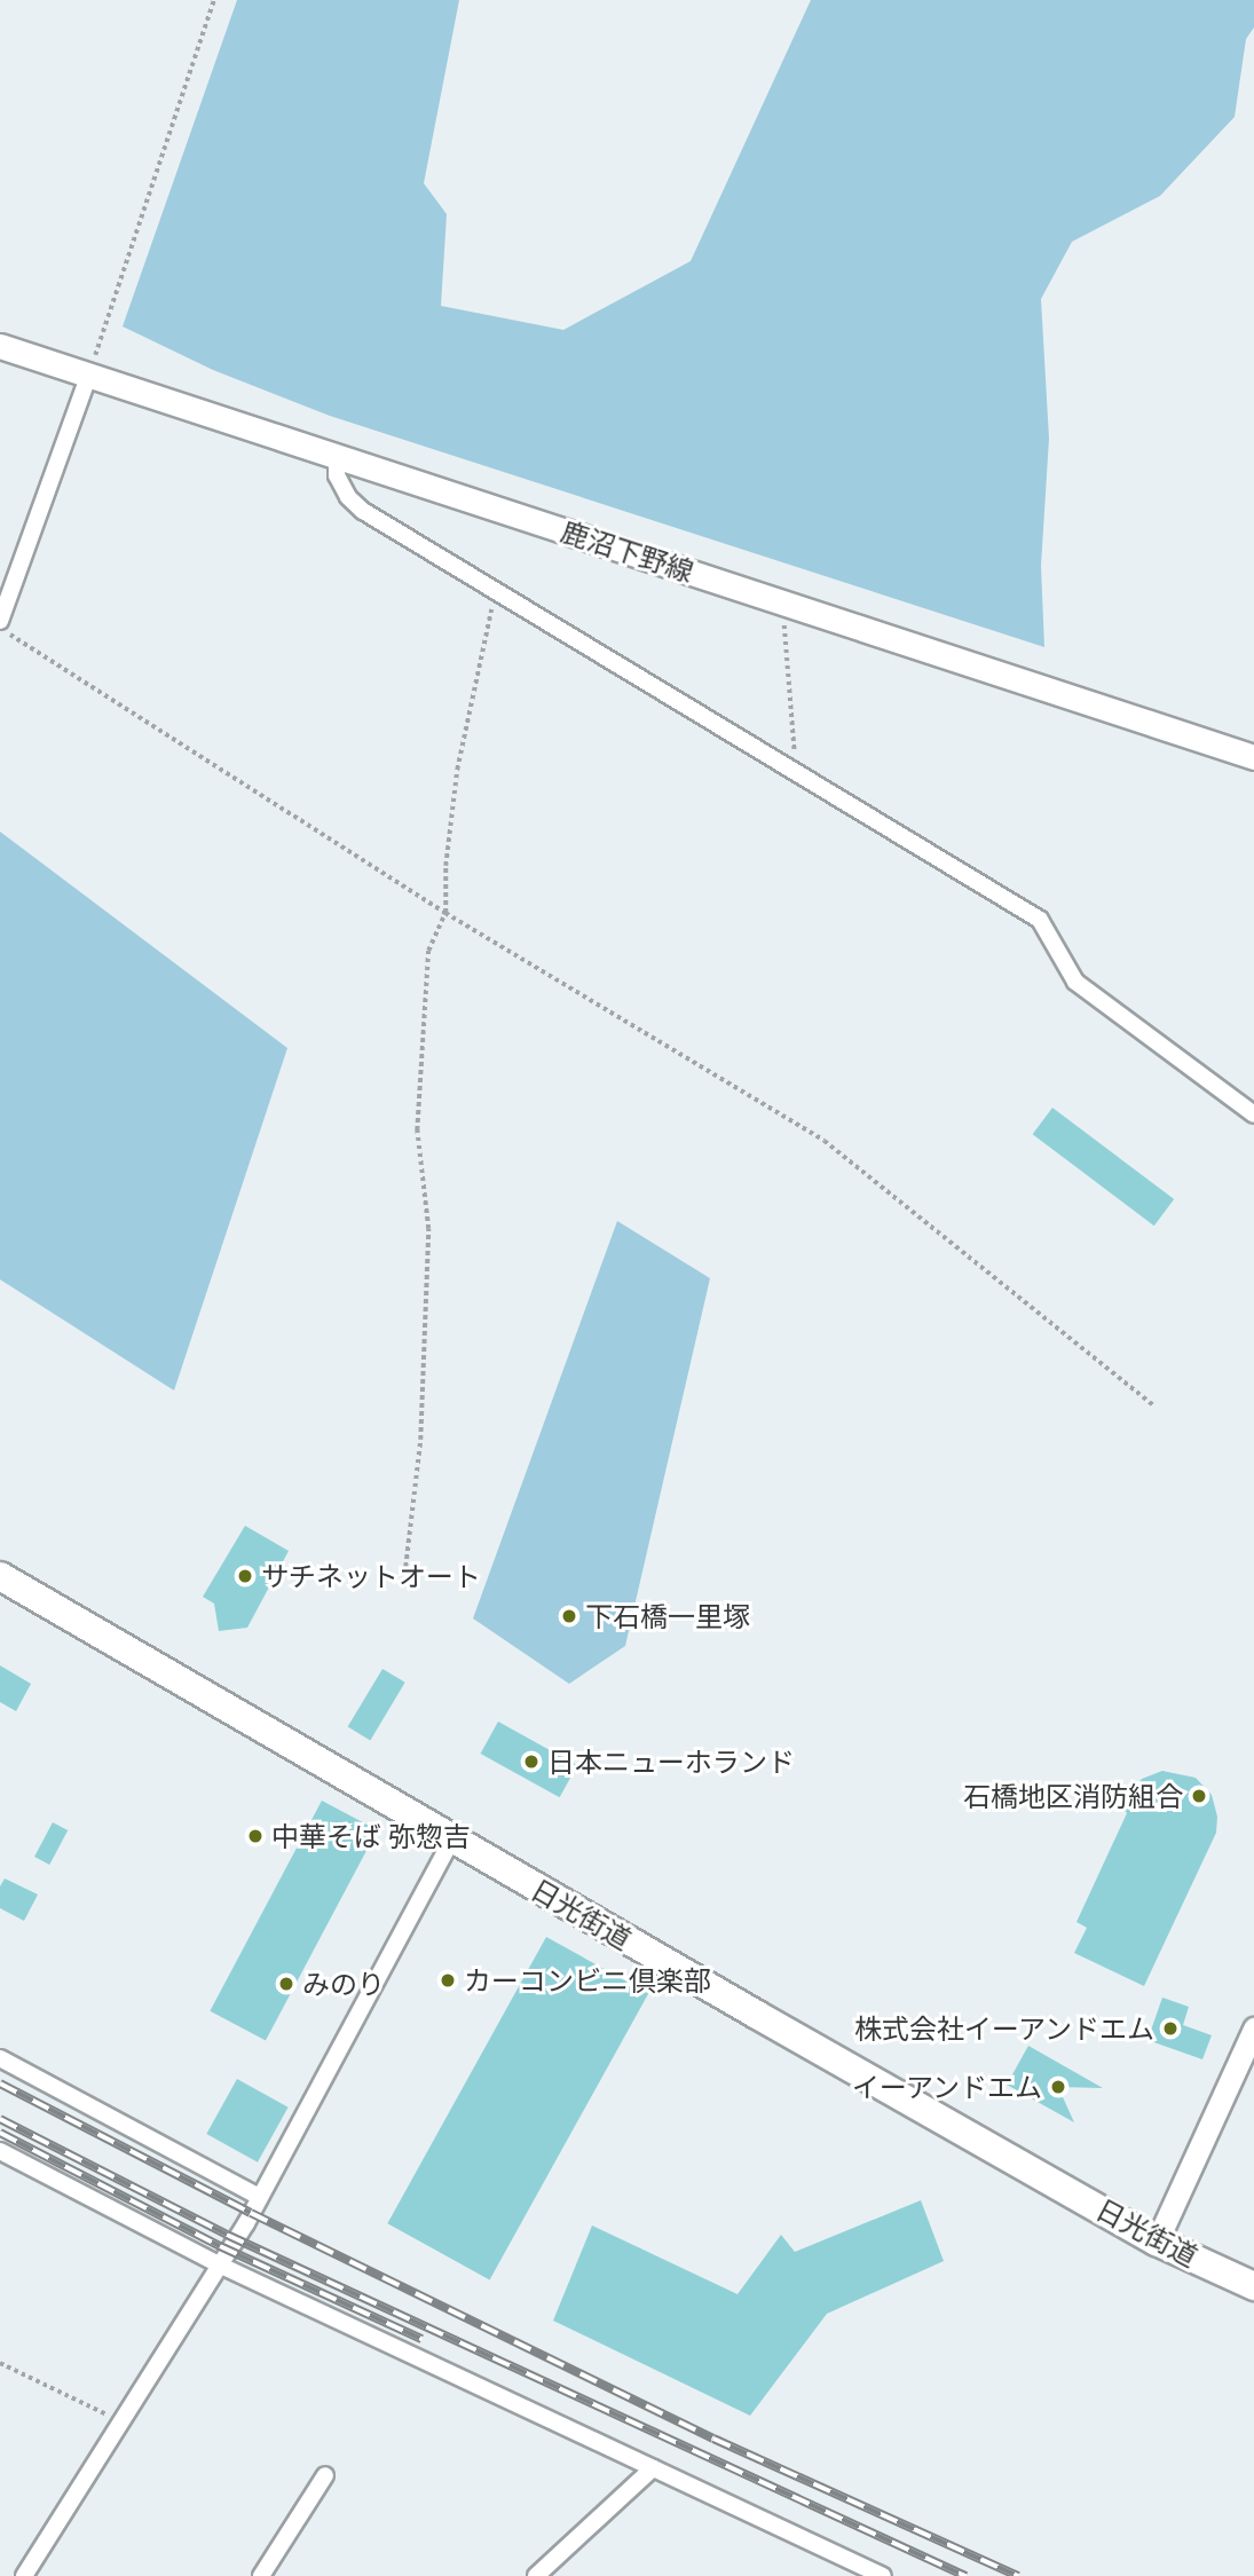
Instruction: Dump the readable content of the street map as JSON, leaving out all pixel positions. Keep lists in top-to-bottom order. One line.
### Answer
{"streets":{"highway":["日光街道"],"main road":["鹿沼下野線"]},"places":["サチネットオート","下石橋一里塚","日本ニューホランド","石橋地区消防組合","中華そば 弥惣吉","カーコンビニ倶楽部","みのり","株式会社イーアンドエム","イーアンドエム"]}
